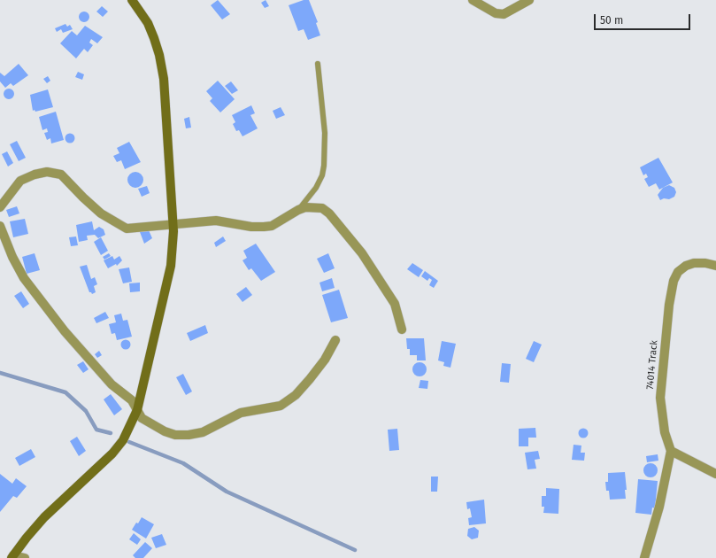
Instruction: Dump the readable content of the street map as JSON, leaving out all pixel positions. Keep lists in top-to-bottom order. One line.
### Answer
{"streets":{"street":["74014 Track"]},"scale_bar":"50 m"}
